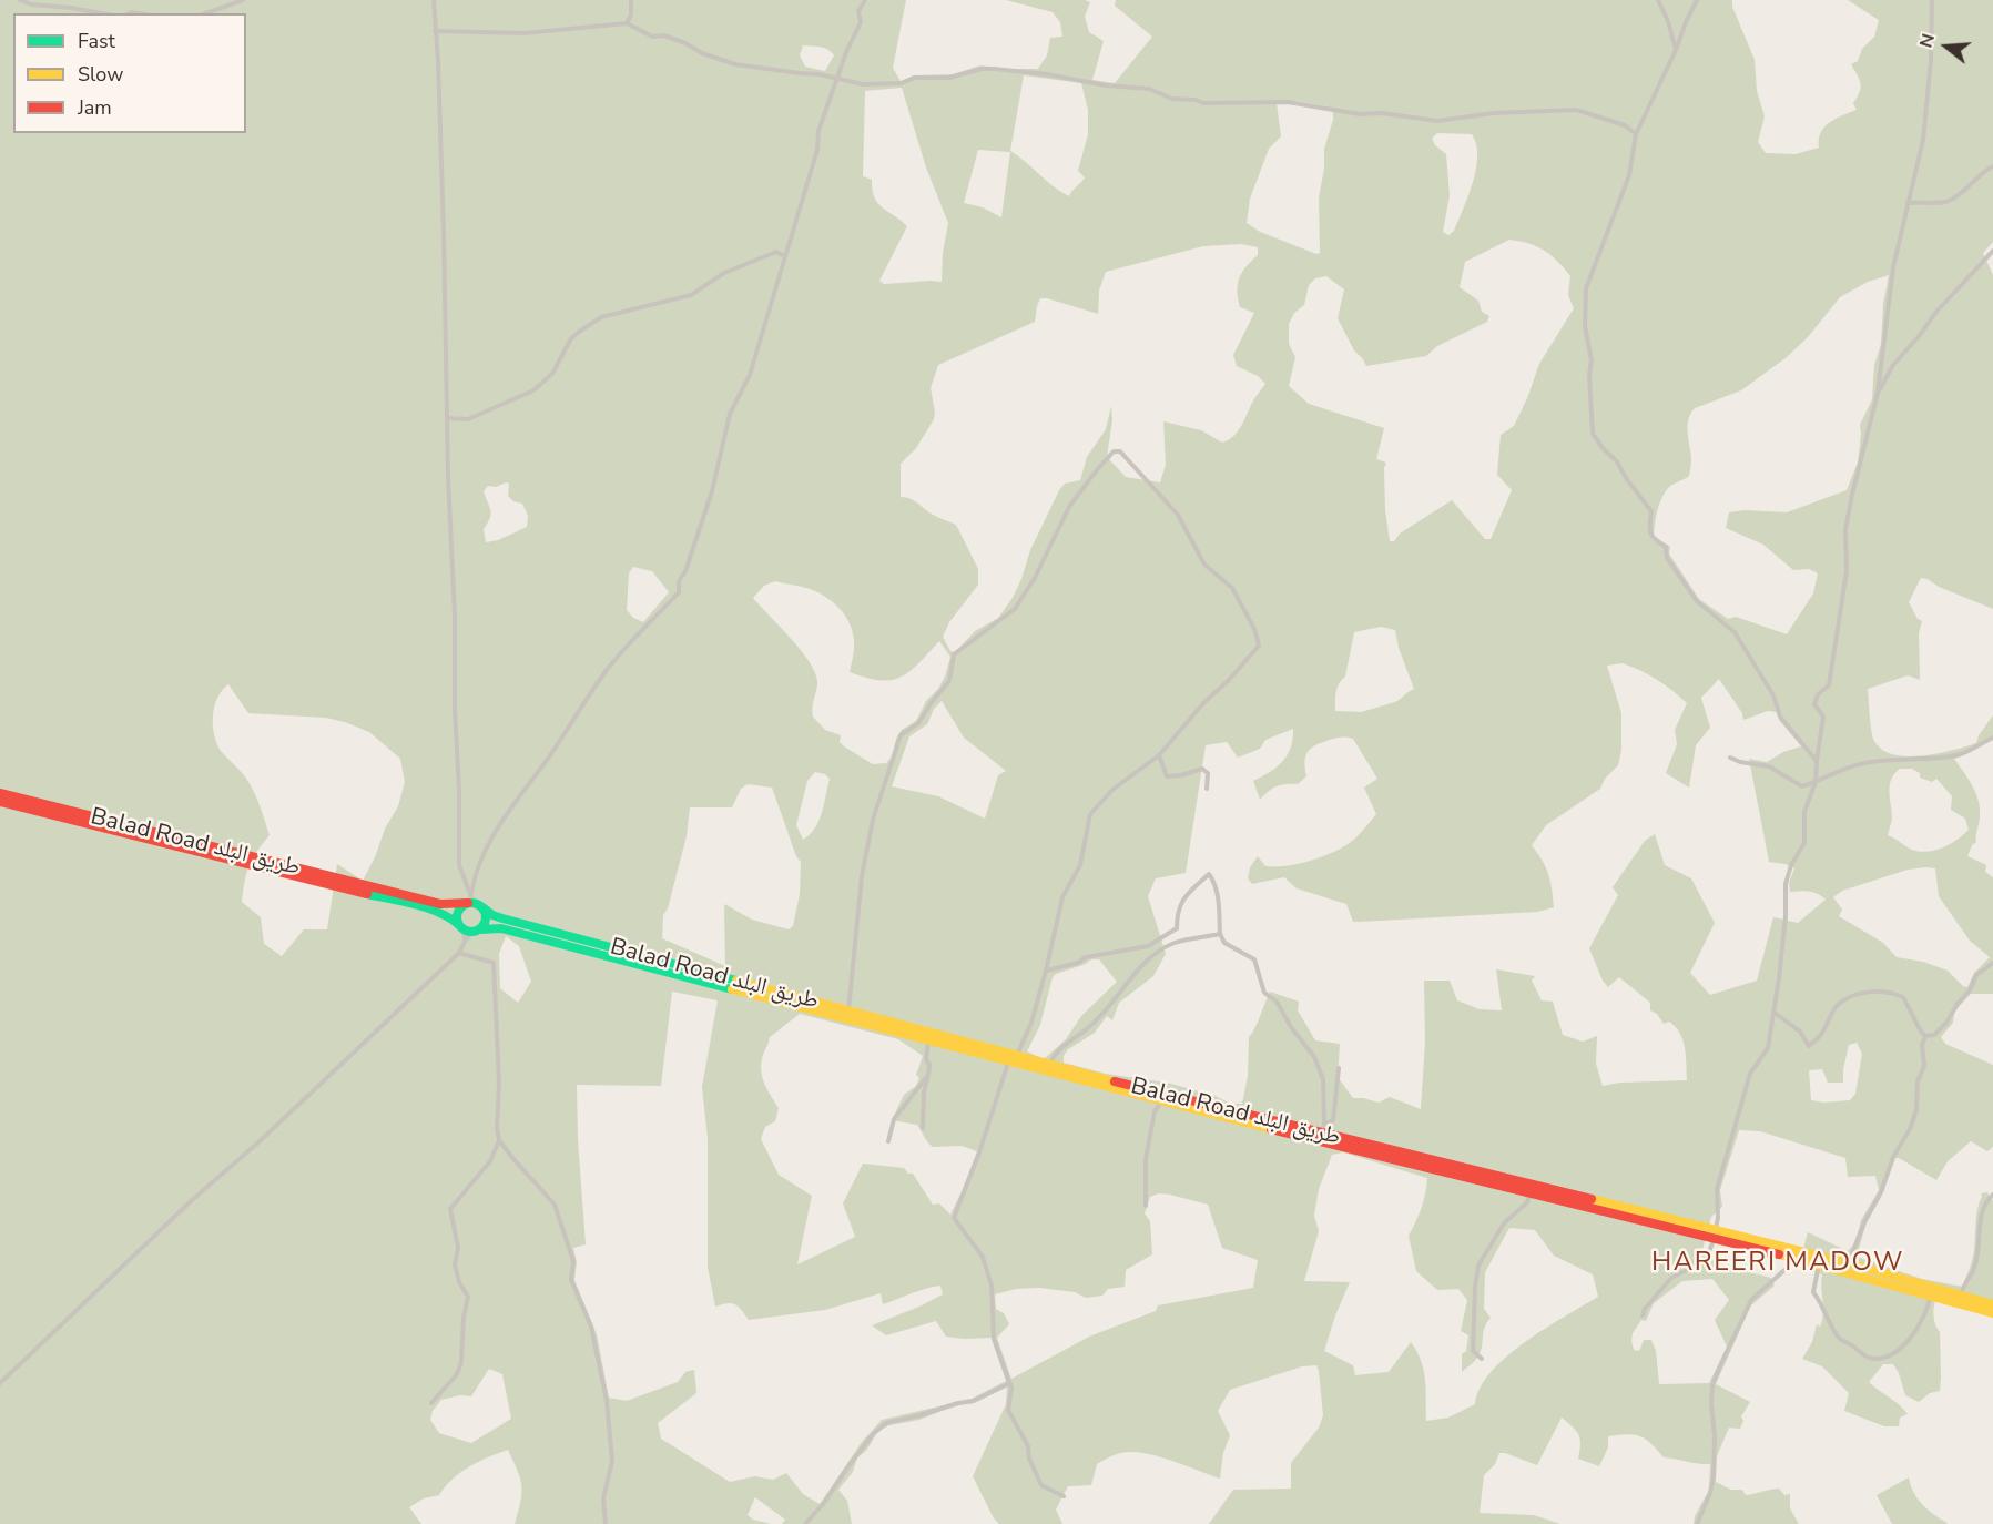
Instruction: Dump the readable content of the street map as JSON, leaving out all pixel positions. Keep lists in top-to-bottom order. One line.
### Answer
{"streets":{"highway":["Balad Road طريق البلد"]},"districts":["HAREERI MADOW"],"legend":["Fast","Slow","Jam"],"north":"left"}
